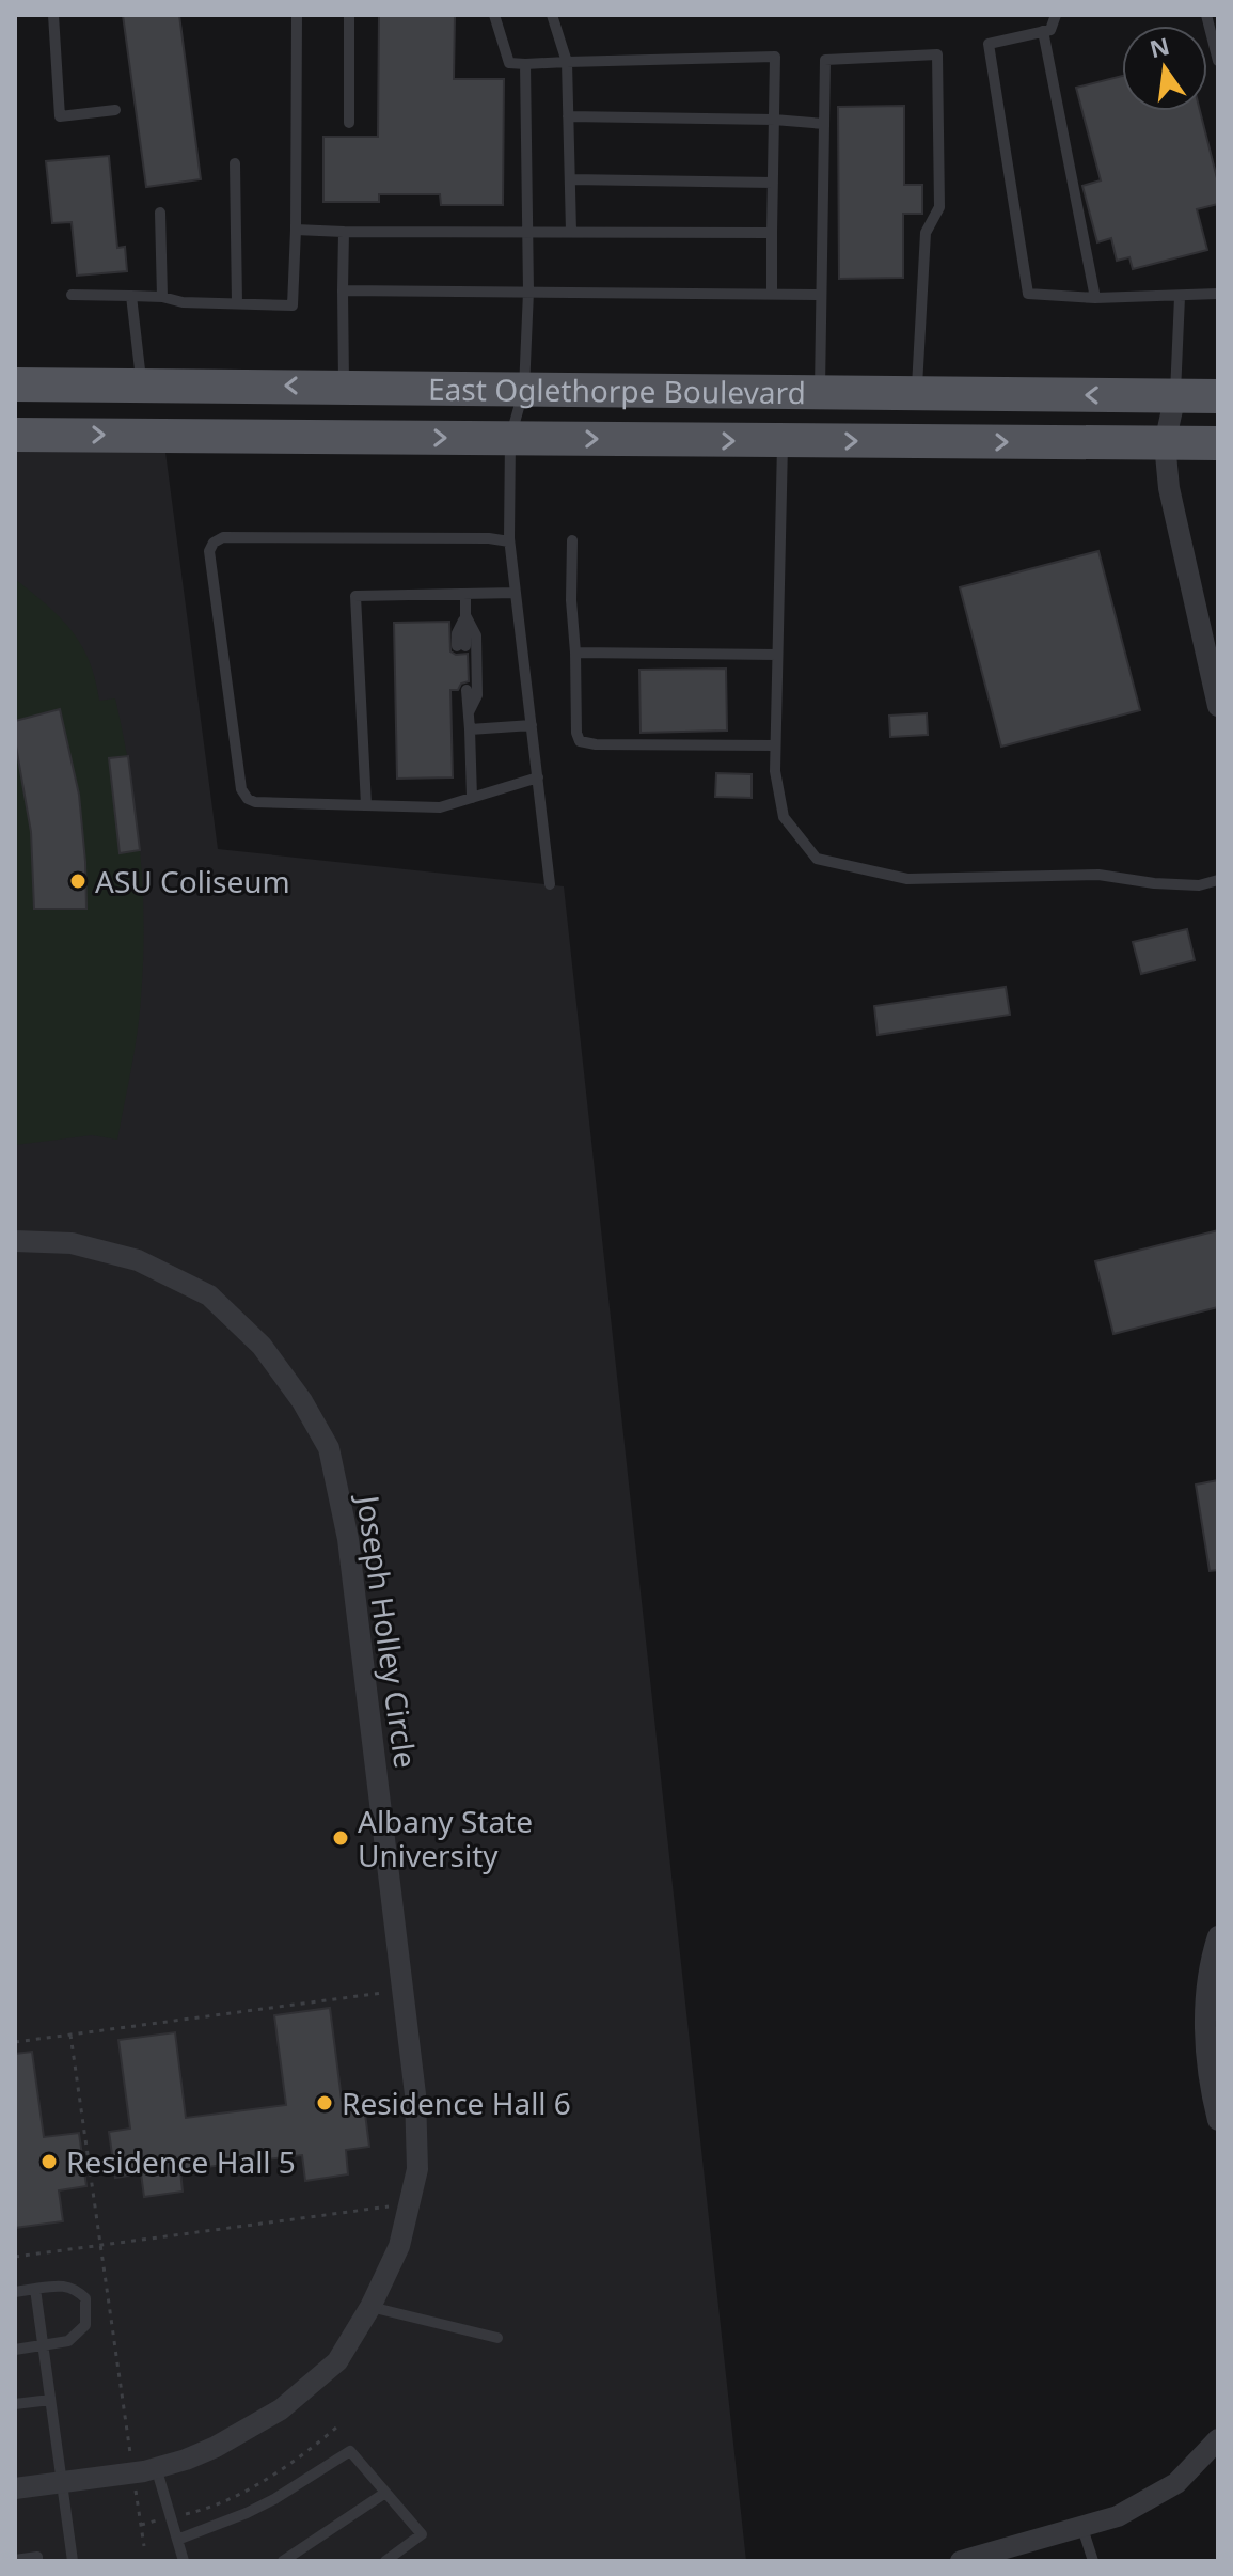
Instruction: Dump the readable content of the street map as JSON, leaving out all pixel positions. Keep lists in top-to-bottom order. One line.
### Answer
{"streets":{"main road":["East Oglethorpe Boulevard"],"street":["Joseph Holley Circle"]},"places":["ASU Coliseum","Albany State University","Residence Hall 6","Residence Hall 5"],"north":"top"}
